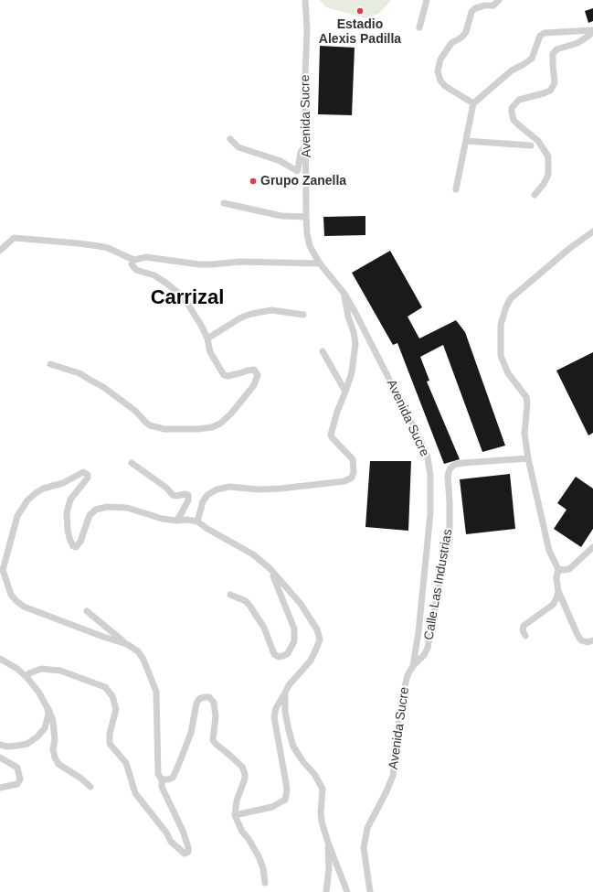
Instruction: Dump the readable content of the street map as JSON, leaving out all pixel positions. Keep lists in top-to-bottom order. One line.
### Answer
{"streets":{"street":["Avenida Sucre","Calle Las Industrias"]},"crossings":[["Avenida Sucre","Calle Las Industrias"]],"districts":["Carrizal"],"places":["Estadio Alexis Padilla","Grupo Zanella"]}
